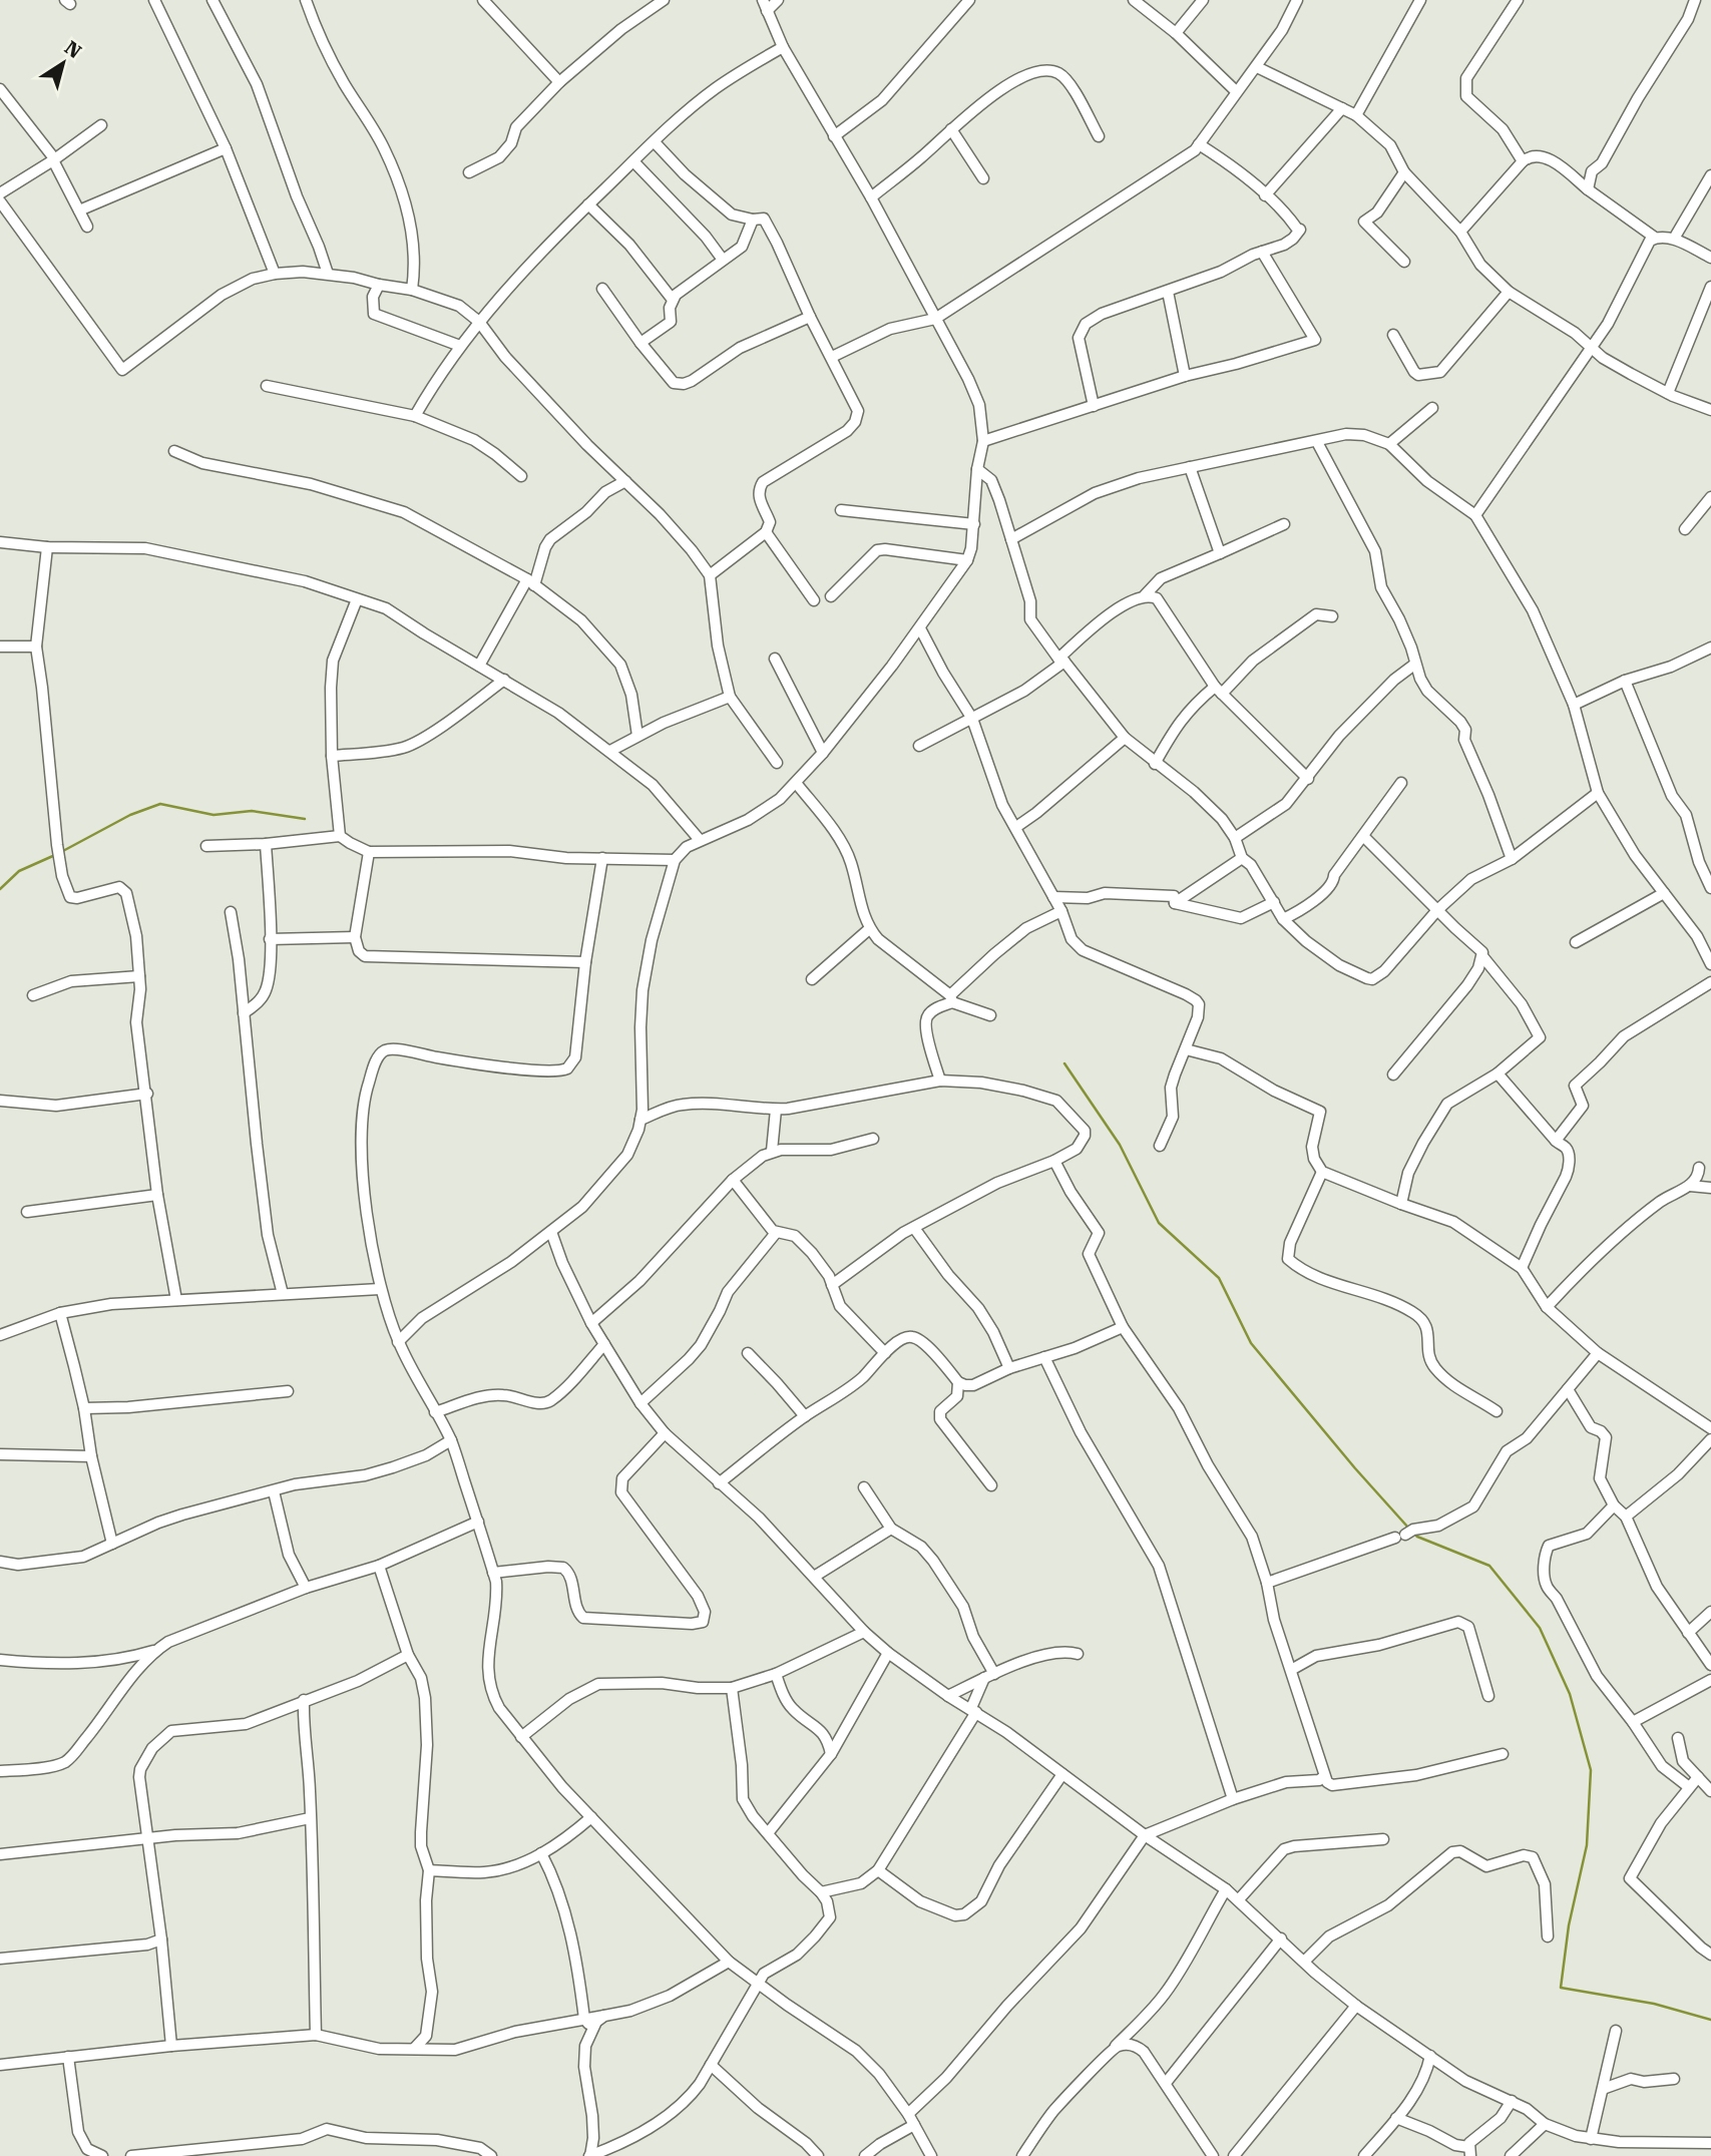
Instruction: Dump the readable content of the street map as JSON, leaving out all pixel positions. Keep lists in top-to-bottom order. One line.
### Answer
{"north":"top right"}
